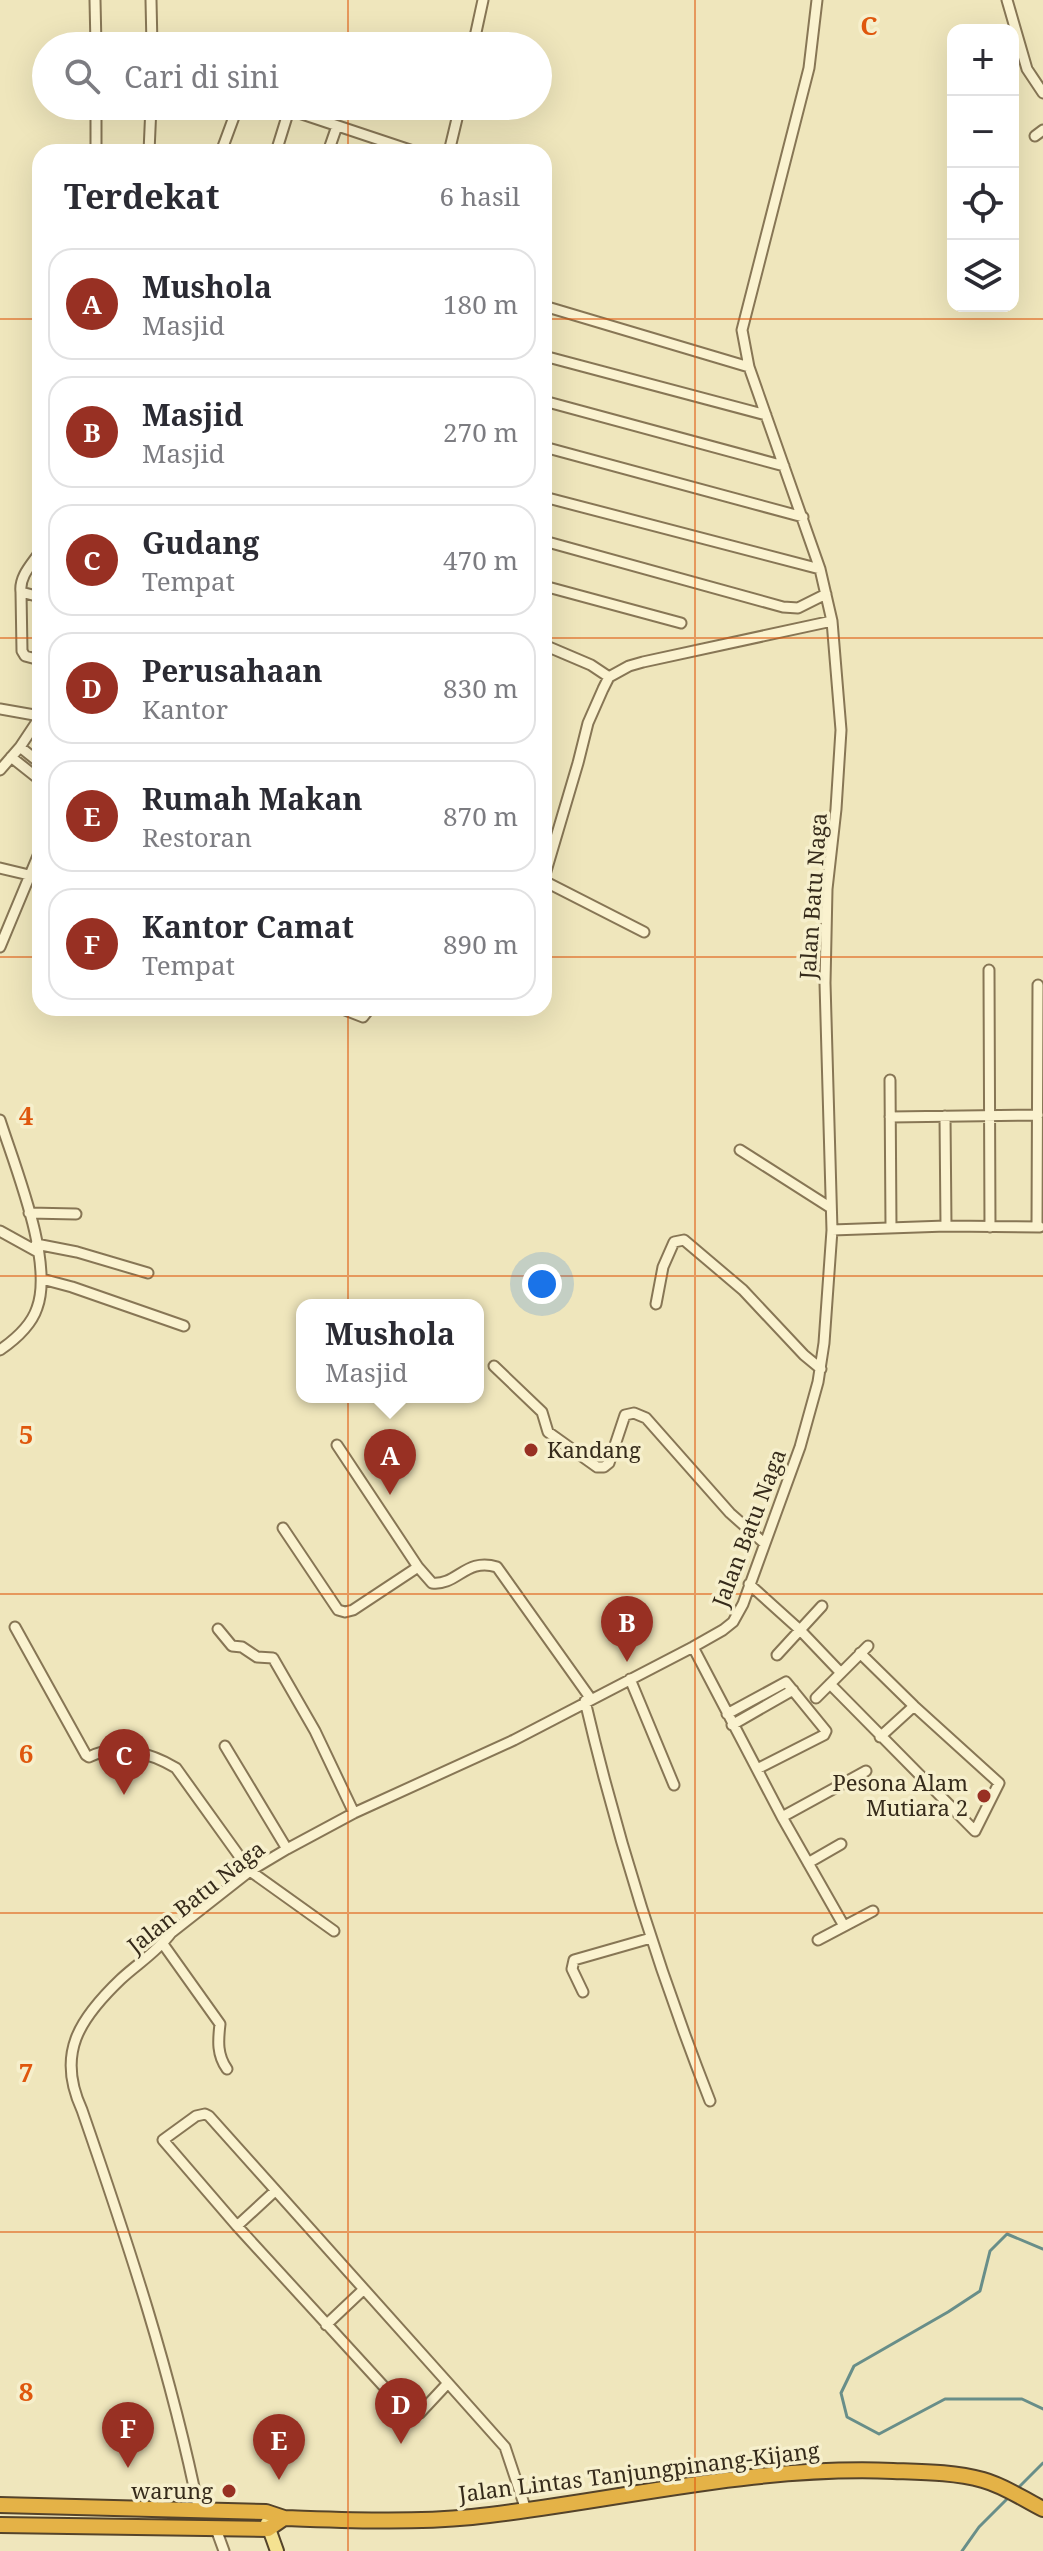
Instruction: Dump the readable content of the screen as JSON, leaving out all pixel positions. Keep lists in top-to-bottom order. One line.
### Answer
{"streets":{"highway":["Jalan Lintas Tanjungpinang-Kijang"],"street":["Jalan Batu Naga"]},"crossings":[["Jalan Batu Naga","Jalan Lintas Tanjungpinang-Kijang"]],"places":["Kandang","Pesona Alam Mutiara 2","warung"],"page":{"map_buttons":["+","−"],"search":"Cari di sini","heading":["Terdekat","6 hasil"],"list":[{"mark":"A","name":"Mushola","note":"Masjid","value":"180 m"},{"mark":"B","name":"Masjid","note":"Masjid","value":"270 m"},{"mark":"C","name":"Gudang","note":"Tempat","value":"470 m"},{"mark":"D","name":"Perusahaan","note":"Kantor","value":"830 m"},{"mark":"E","name":"Rumah Makan","note":"Restoran","value":"870 m"},{"mark":"F","name":"Kantor Camat","note":"Tempat","value":"890 m"}],"popup":["Mushola","Masjid"],"pins":["A","B","C","D","F","E"]},"grid":{"columns":["C"],"rows":["4","5","6","7","8"]}}
